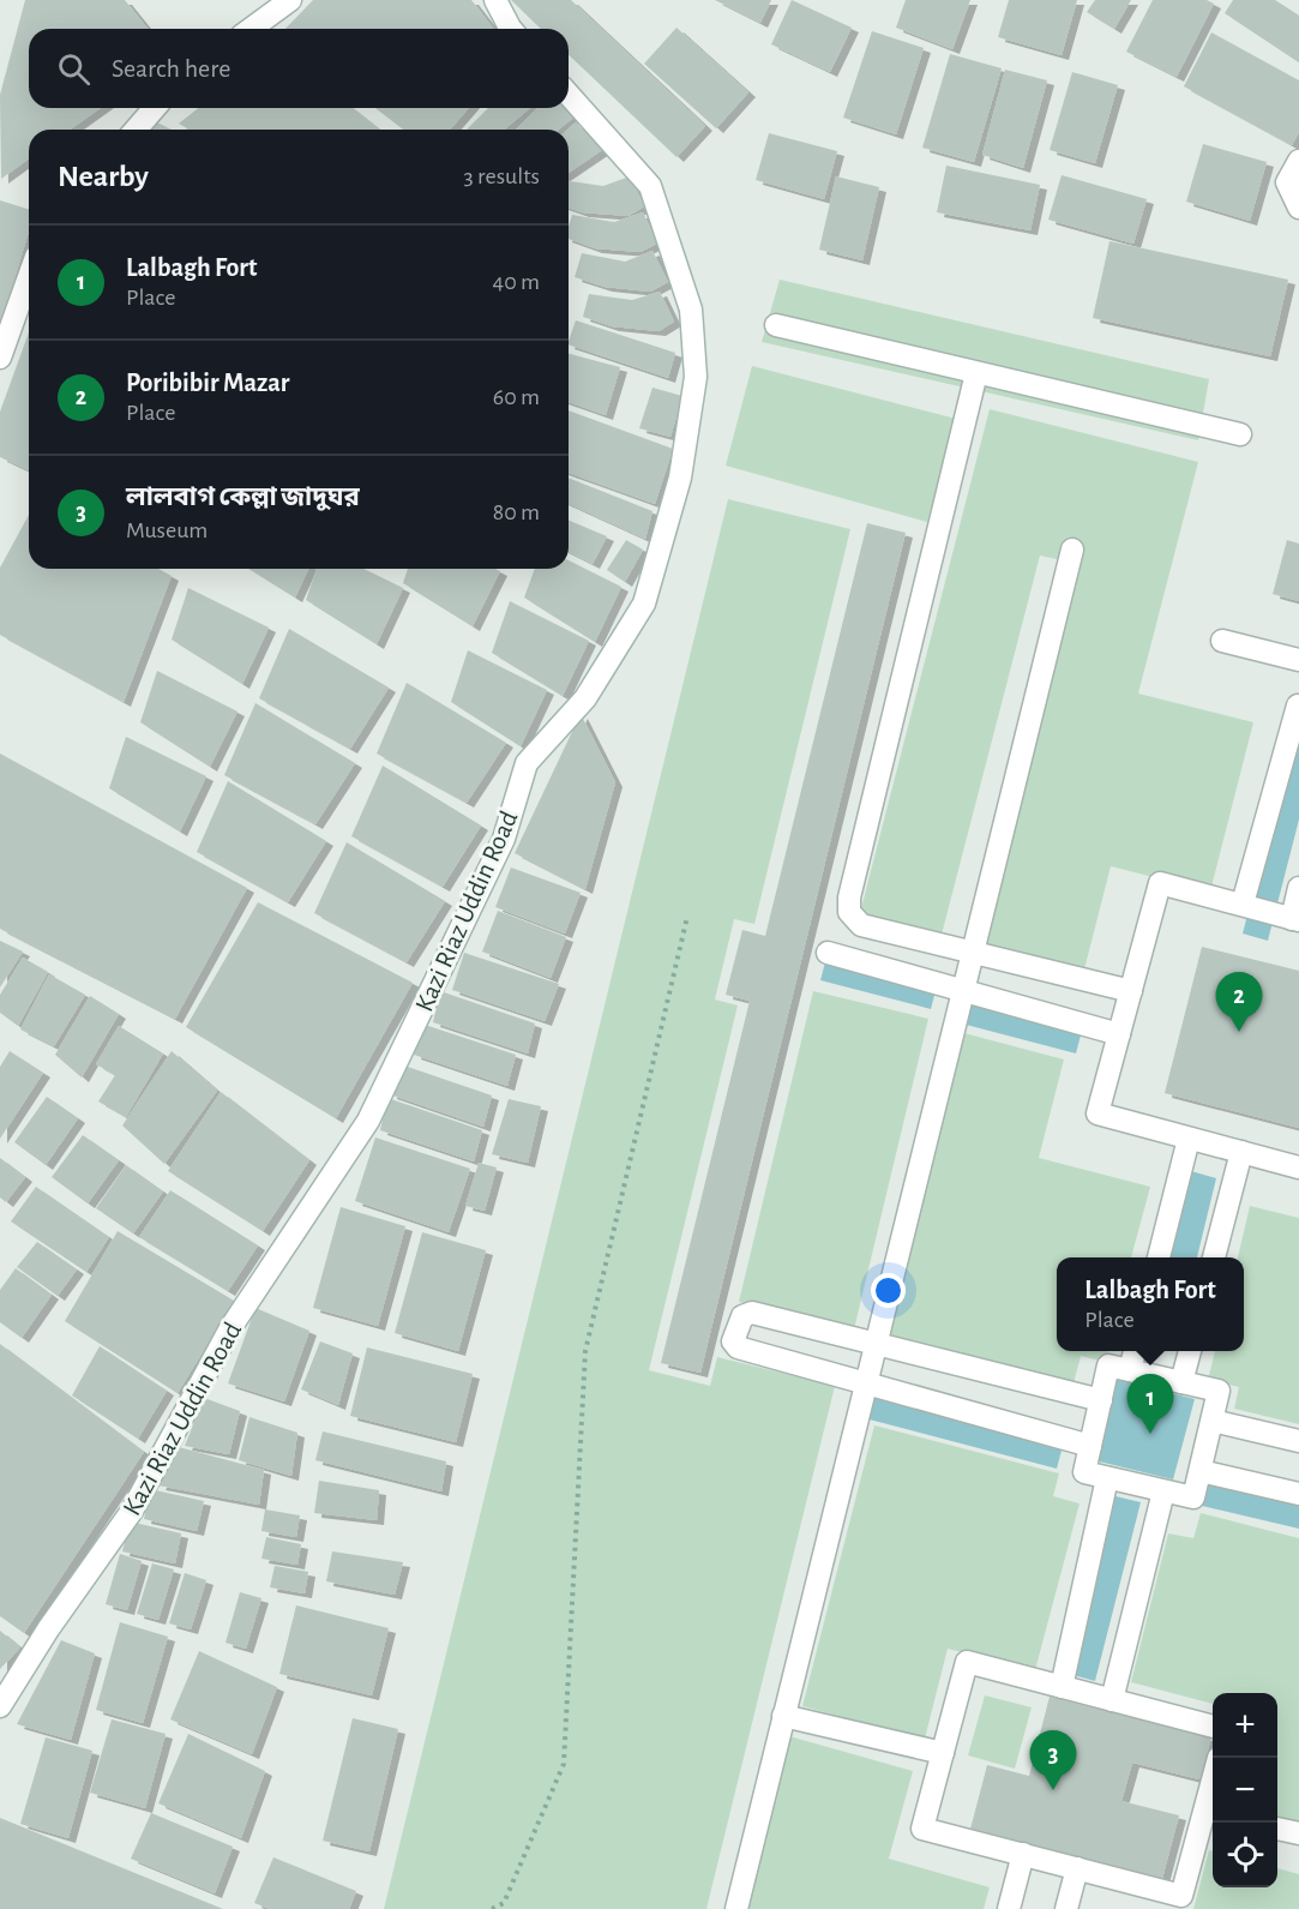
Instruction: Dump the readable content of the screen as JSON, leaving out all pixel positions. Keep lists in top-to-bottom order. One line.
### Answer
{"streets":{"street":["Kazi Riaz Uddin Road"]},"page":{"search":"Search here","heading":["Nearby","3 results"],"list":[{"mark":"1","name":"Lalbagh Fort","note":"Place","value":"40 m"},{"mark":"2","name":"Poribibir Mazar","note":"Place","value":"60 m"},{"mark":"3","name":"লালবাগ কেল্লা জাদুঘর","note":"Museum","value":"80 m"}],"pins":["2","1","3"],"popup":["Lalbagh Fort","Place"],"map_buttons":["+","−"]}}
